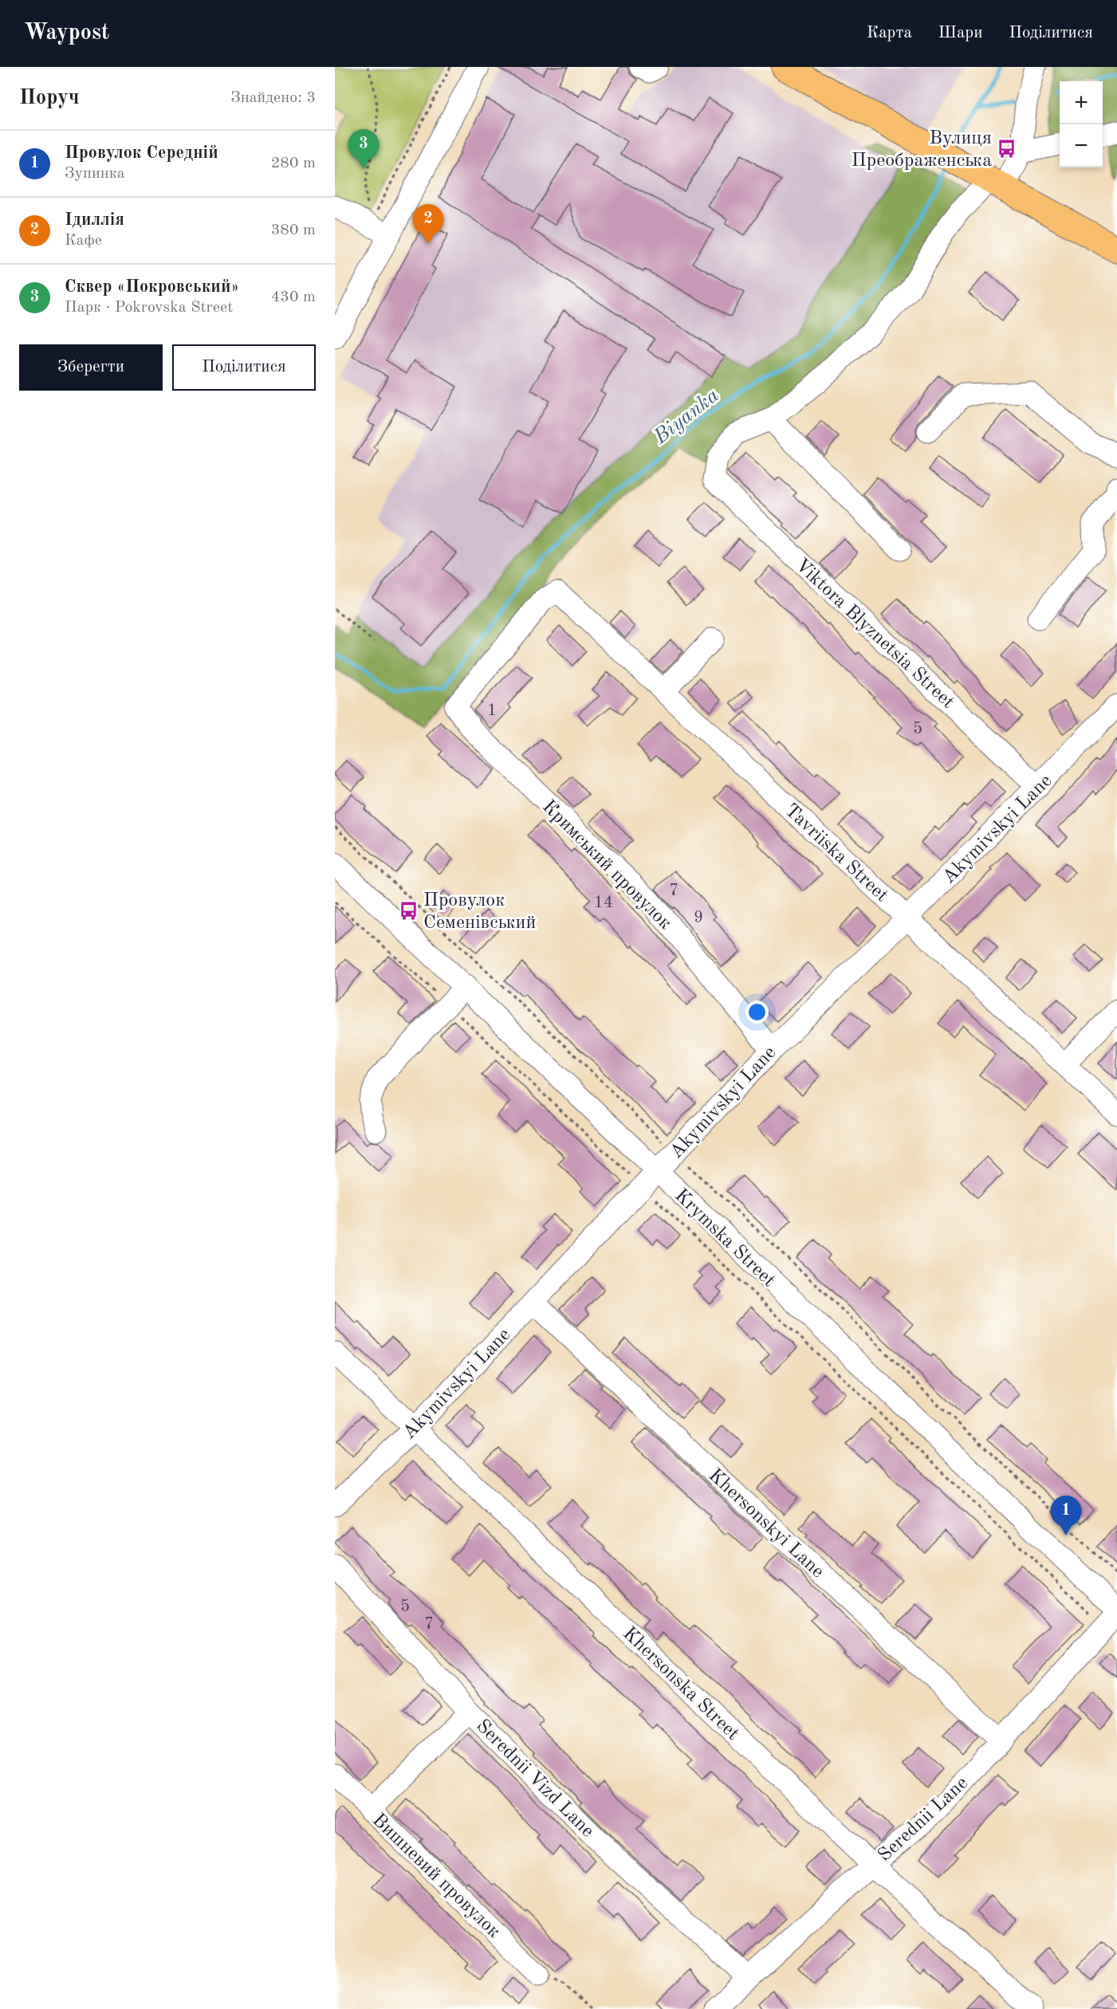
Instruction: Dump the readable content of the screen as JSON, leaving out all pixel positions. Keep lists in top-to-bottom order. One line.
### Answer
{"streets":{"street":["Viktora Blyznetsia Street","Akymivskyi Lane","Tavriiska Street","Кримський провулок","Krymska Street","Khersonskyi Lane","Khersonska Street","Serednii Vizd Lane","Serednii Lane","Вишневий провулок"]},"crossings":[["Viktora Blyznetsia Street","Akymivskyi Lane"],["Akymivskyi Lane","Tavriiska Street"],["Akymivskyi Lane","Кримський провулок"],["Akymivskyi Lane","Krymska Street"],["Akymivskyi Lane","Khersonskyi Lane"],["Akymivskyi Lane","Khersonska Street"],["Tavriiska Street","Кримський провулок"],["Krymska Street","Serednii Lane"],["Khersonskyi Lane","Serednii Lane"],["Khersonska Street","Serednii Lane"],["Serednii Vizd Lane","Serednii Lane"]],"water":["Biyanka"],"places":{"bus stop":["Вулиця Преображенська","Провулок Семенівський"]},"house_numbers":["1","5","7","14","9","5","7"],"page":{"header":"Waypost","nav":["Карта","Шари","Поділитися"],"heading":["Поруч","Знайдено: 3"],"map_buttons":["+","−"],"list":[{"mark":"1","name":"Провулок Середній","note":"Зупинка","value":"280 m"},{"mark":"2","name":"Ідиллія","note":"Кафе","value":"380 m"},{"mark":"3","name":"Сквер «Покровський»","note":"Парк · Pokrovska Street","value":"430 m"}],"pins":["3","2","1"],"buttons":["Зберегти","Поділитися"]}}
